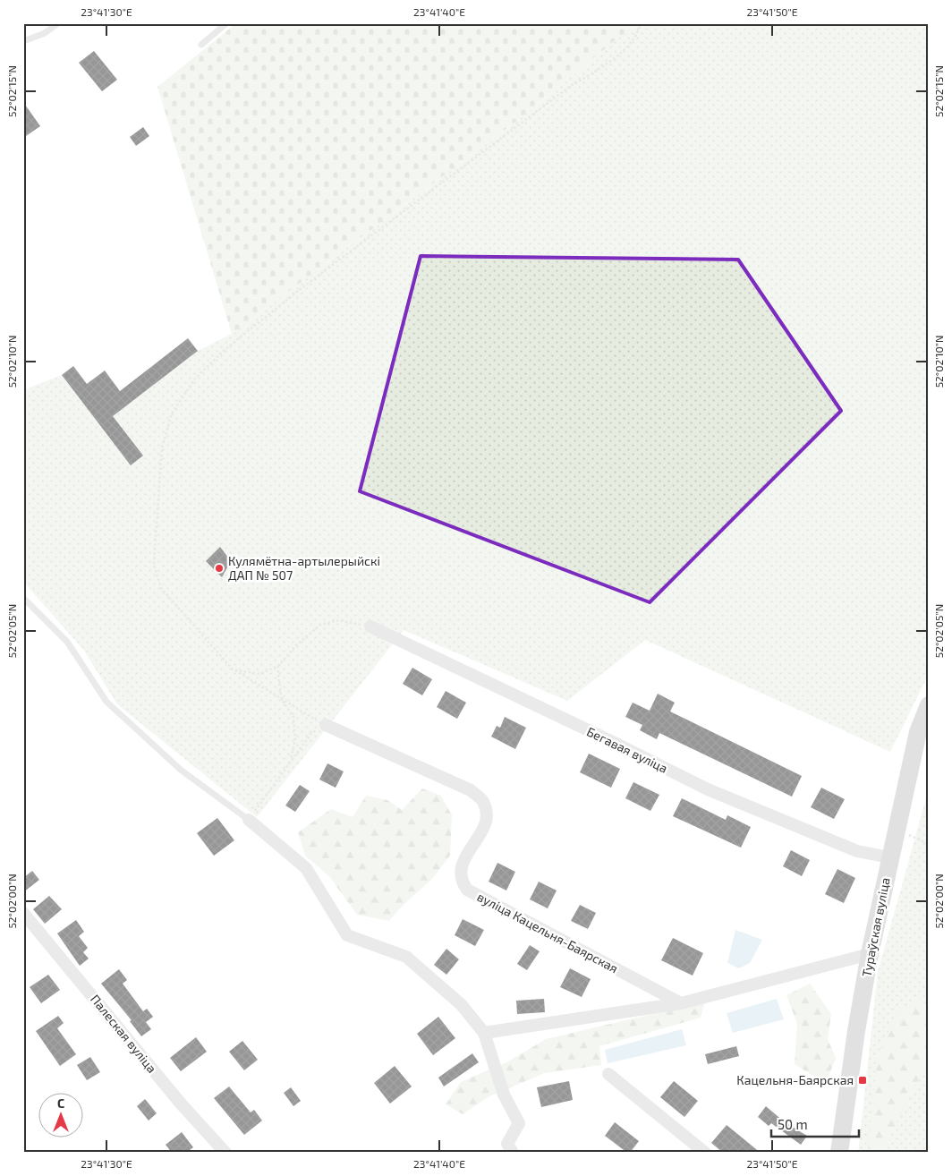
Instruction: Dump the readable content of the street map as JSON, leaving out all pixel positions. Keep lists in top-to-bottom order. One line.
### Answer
{"streets":{"street":["Бегавая вуліца","Тураўская вуліца","вуліца Кацельня-Баярская","Палеская вуліца"]},"crossings":[["Бегавая вуліца","Тураўская вуліца"]],"places":{"other":["Кулямётна-артылерыйскі ДАП № 507"],"transit":["Кацельня-Баярская"]},"scale_bar":"50 m","north":"top","coordinates":["23°41'30\"E","23°41'40\"E","23°41'50\"E","52°02'15\"N","52°02'10\"N","52°02'05\"N","52°02'00\"N"]}
